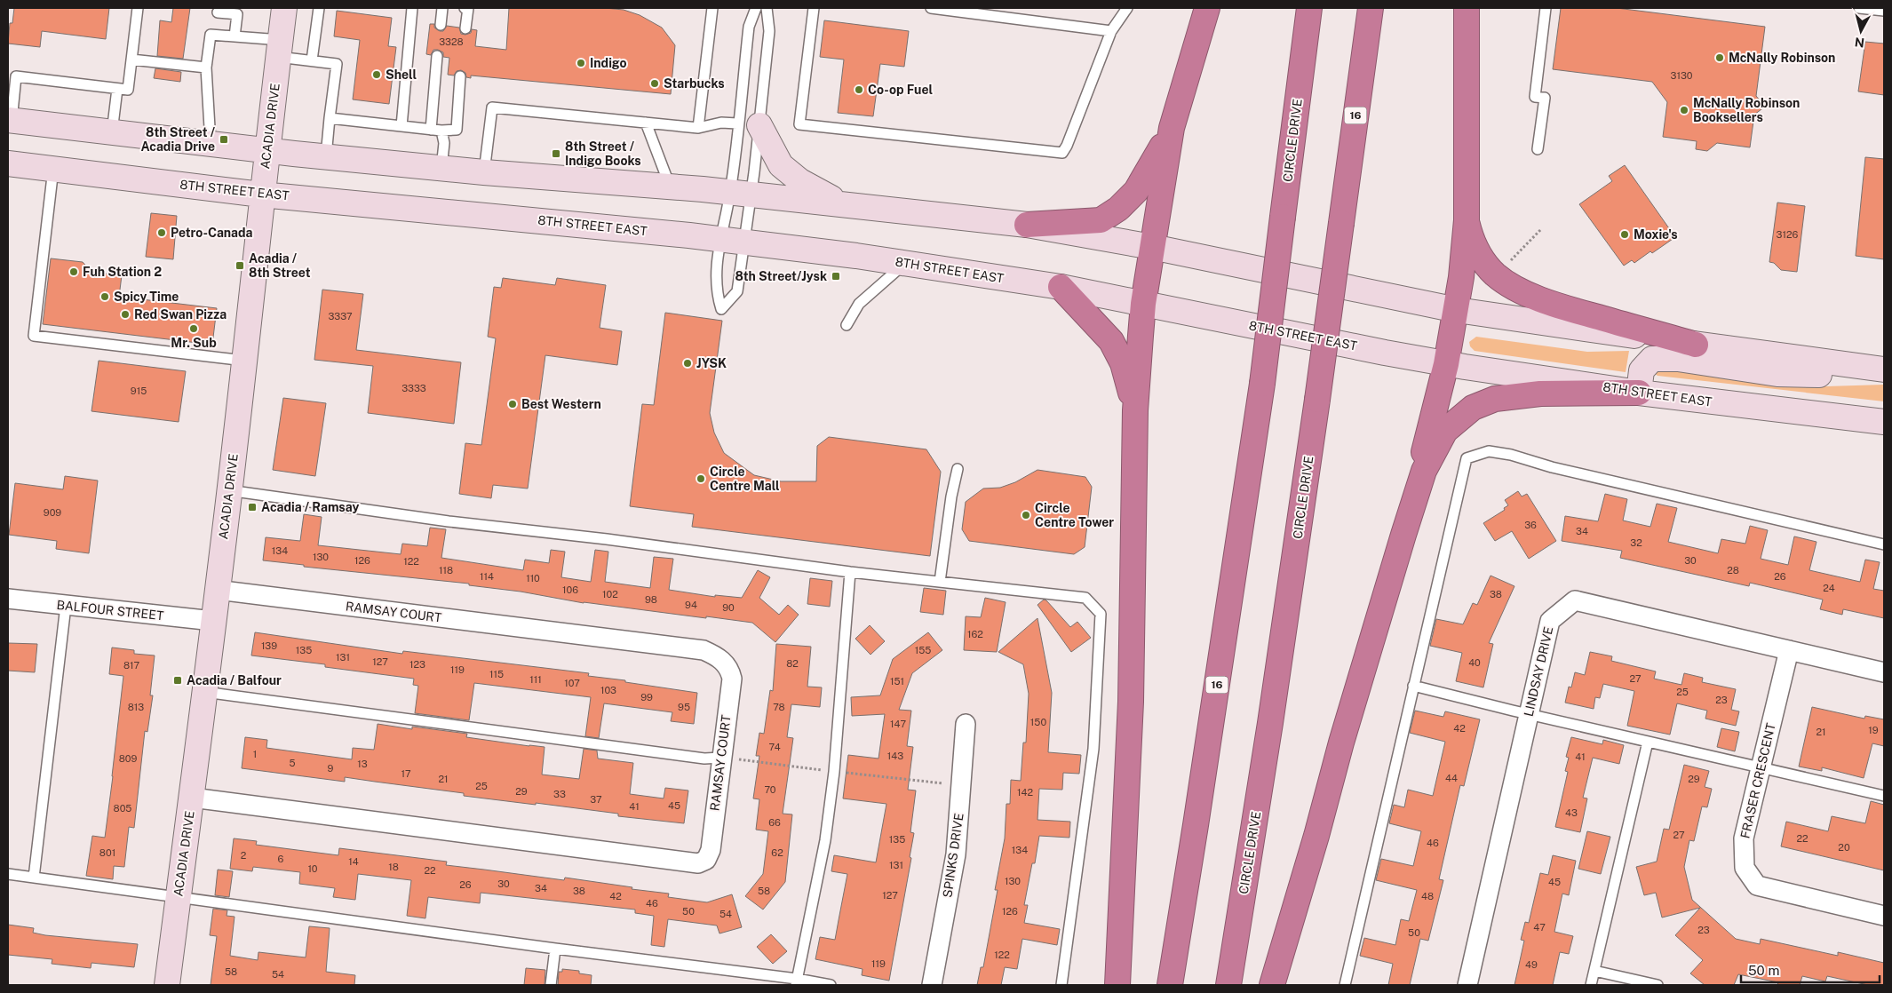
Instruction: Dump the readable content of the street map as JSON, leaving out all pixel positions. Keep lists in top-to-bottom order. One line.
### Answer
{"streets":{"highway":["16","CIRCLE DRIVE"],"main road":["ACADIA DRIVE","8TH STREET EAST"],"street":["BALFOUR STREET","RAMSAY COURT","LINDSAY DRIVE","FRASER CRESCENT","SPINKS DRIVE"]},"crossings":[["ACADIA DRIVE","8TH STREET EAST"],["ACADIA DRIVE","BALFOUR STREET"],["ACADIA DRIVE","RAMSAY COURT"],["LINDSAY DRIVE","FRASER CRESCENT"]],"places":{"other":["McNally Robinson","Indigo","Shell","Starbucks","Co-op Fuel","McNally Robinson Booksellers","Petro-Canada","Moxie's","Fuh Station 2","Spicy Time","Red Swan Pizza","Mr. Sub","JYSK","Best Western","Circle Centre Mall","Circle Centre Tower"],"transit":["8th Street / Acadia Drive","8th Street / Indigo Books","Acadia / 8th Street","8th Street/Jysk","Acadia / Ramsay","Acadia / Balfour"]},"house_numbers":["3328","3130","3126","3337","3333","915","909","36","34","32","134","130","126","30","122","118","28","114","26","110","24","106","102","38","98","94","90","162","139","135","155","131","127","40","82","123","817","119","115","27","111","151","107","103","25","99","23","813","95","78","150","147","42","19","21","74","1","143","41","809","5","13","9","17","44","21","29","25","70","29","142","33","37","45","41","805","43","66","27","22","135","46","20","134","801","62","2","6","14","131","18","10","22","130","45","30","26","34","38","58","127","42","48","46","50","126","54","47","23","50","122","119","49","58","54"],"scale_bar":"50 m","north":"bottom"}
